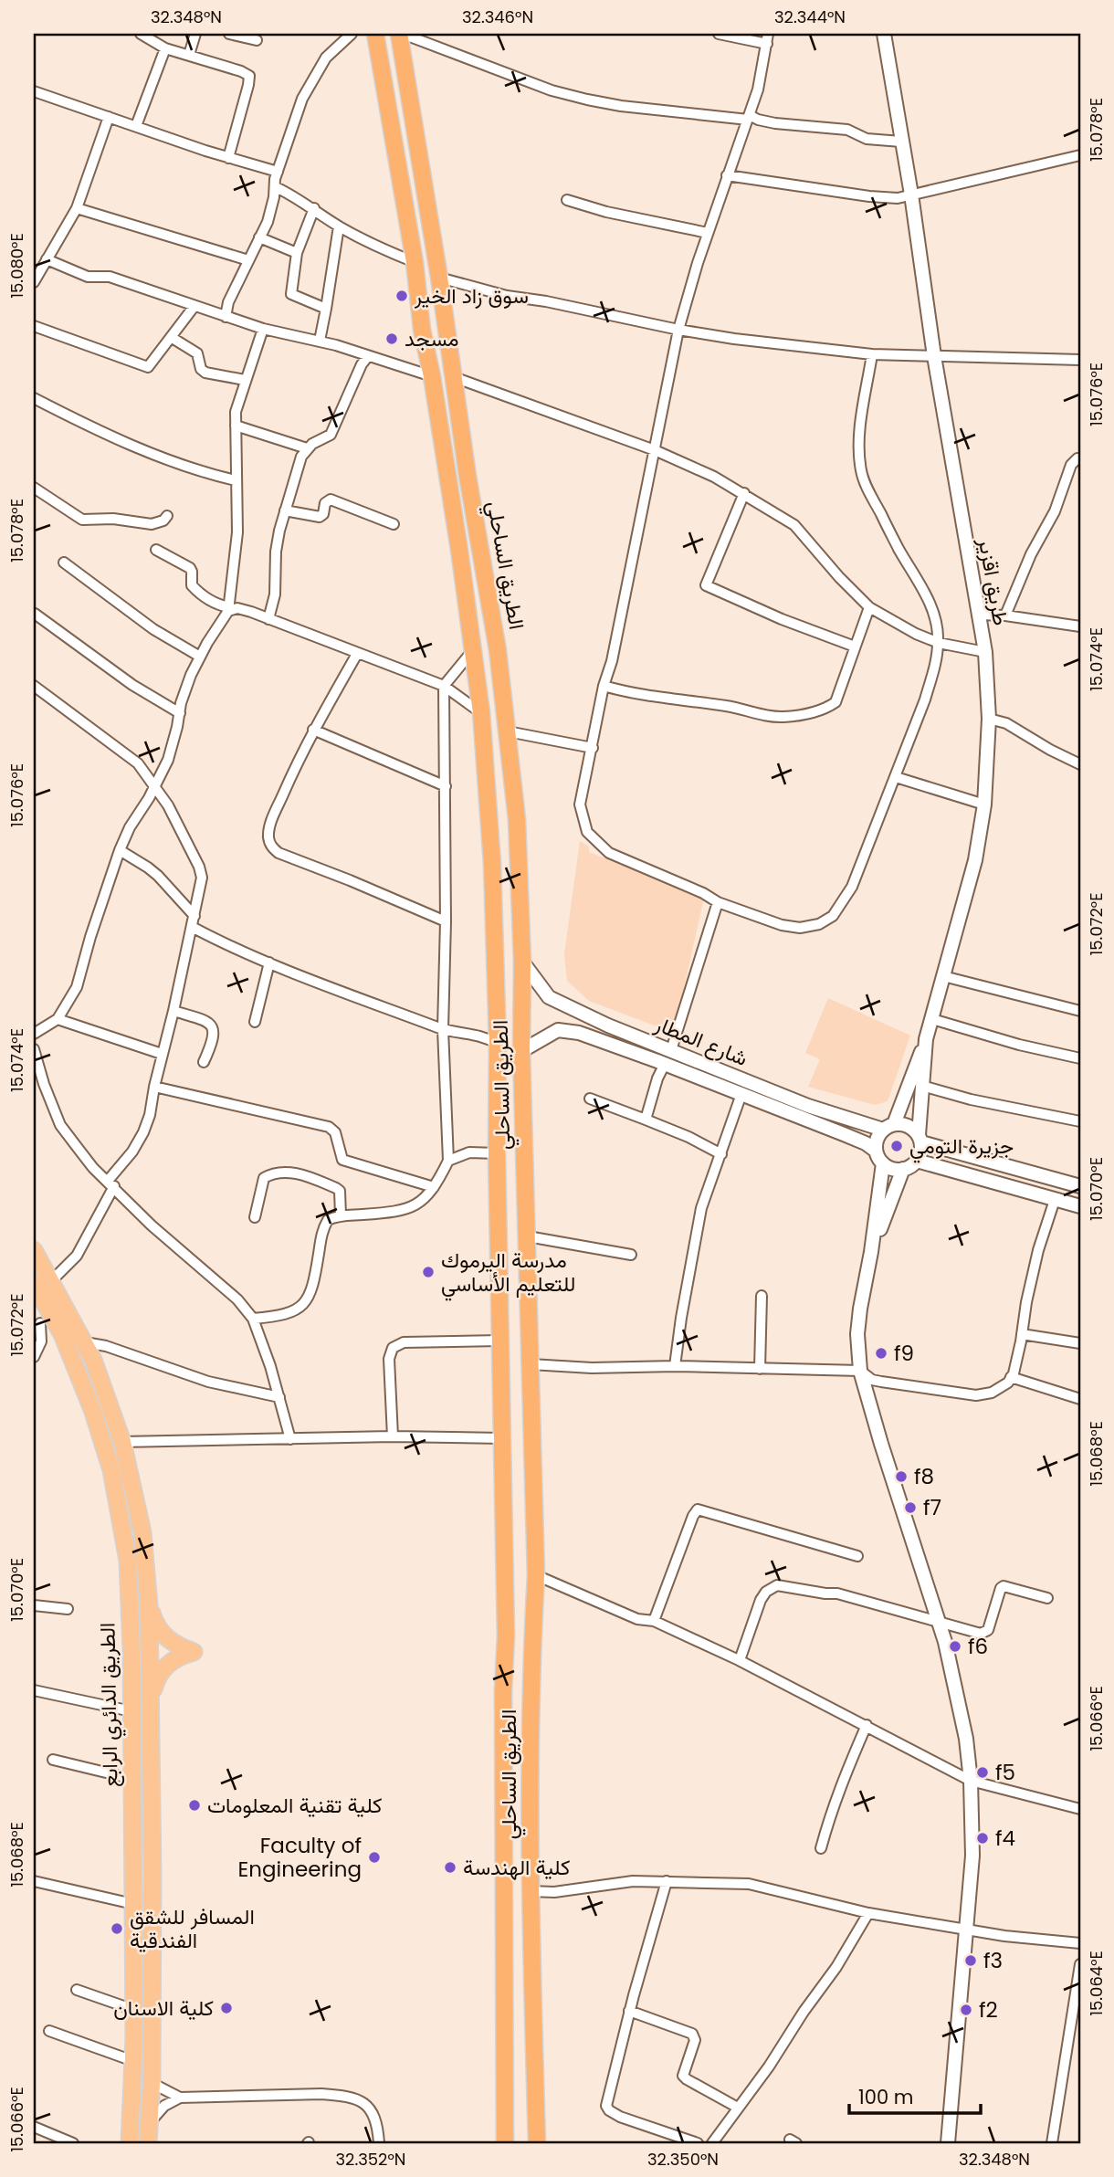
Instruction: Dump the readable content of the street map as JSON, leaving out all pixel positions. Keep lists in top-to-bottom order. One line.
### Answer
{"streets":{"highway":["الطريق الساحلي"],"main road":["الطريق الدائري الرابع"],"street":["طريق اقزير","شارع المطار"]},"crossings":[["الطريق الساحلي","شارع المطار"],["طريق اقزير","شارع المطار"]],"places":["سوق زاد الخير","مسجد","جزيرة التومي","مدرسة اليرموك للتعليم الأساسي","f9","f8","f7","f6","f5","كلية تقنية المعلومات","f4","Faculty of Engineering","كلية الهندسة","المسافر للشقق الفندقية","f3","كلية الاسنان","f2"],"scale_bar":"100 m","coordinates":["32.348°N","32.346°N","32.344°N","15.078°E","15.080°E","15.076°E","15.074°E","15.072°E","15.070°E","15.068°E","15.066°E","15.064°E","32.352°N","32.350°N"]}
